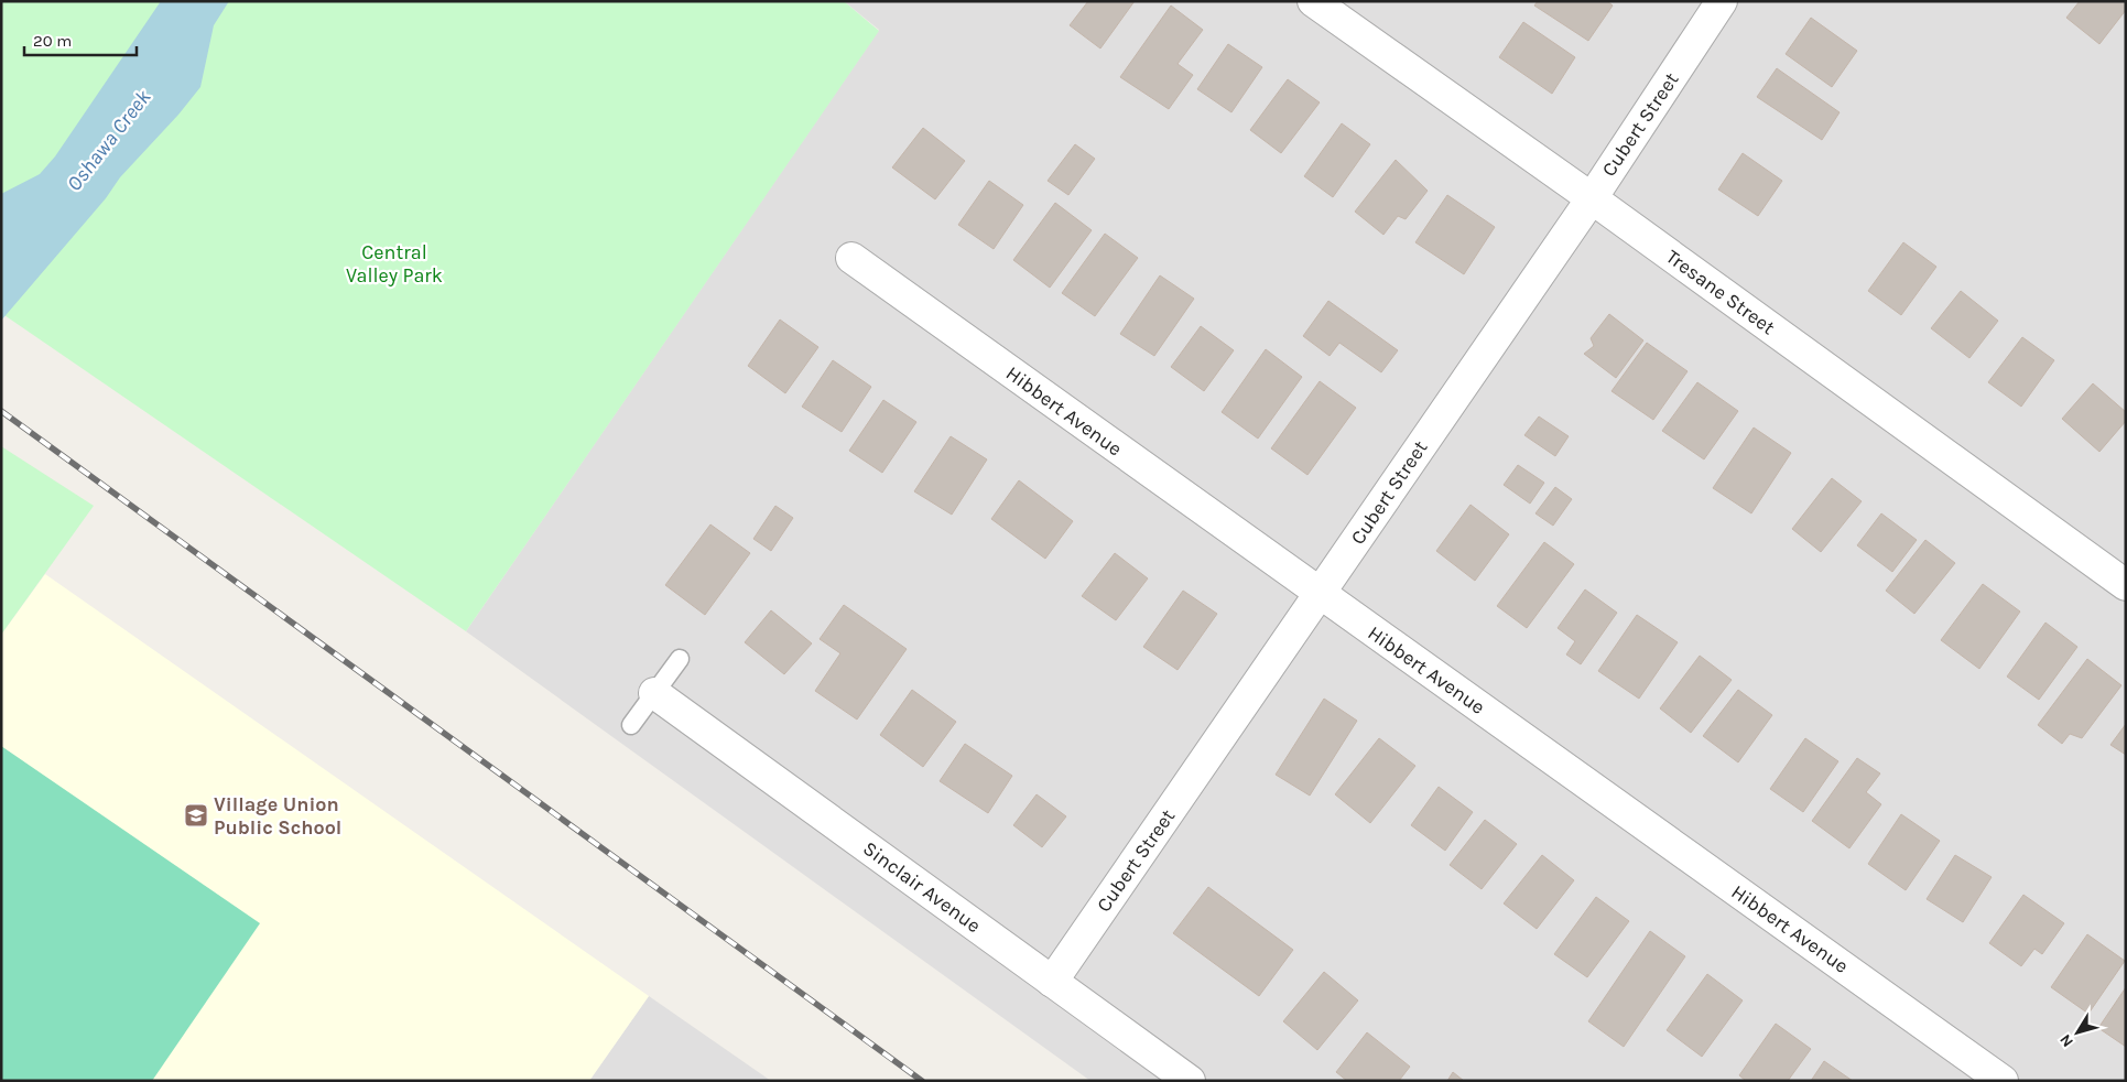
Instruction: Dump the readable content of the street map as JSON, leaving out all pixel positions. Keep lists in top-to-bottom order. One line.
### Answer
{"streets":{"street":["Cubert Street","Tresane Street","Hibbert Avenue","Sinclair Avenue"]},"crossings":[["Cubert Street","Tresane Street"],["Cubert Street","Hibbert Avenue"],["Cubert Street","Sinclair Avenue"]],"water":["Oshawa Creek"],"parks":["Central Valley Park"],"places":{"school or university":["Village Union Public School"]},"scale_bar":"20 m","north":"bottom left"}
